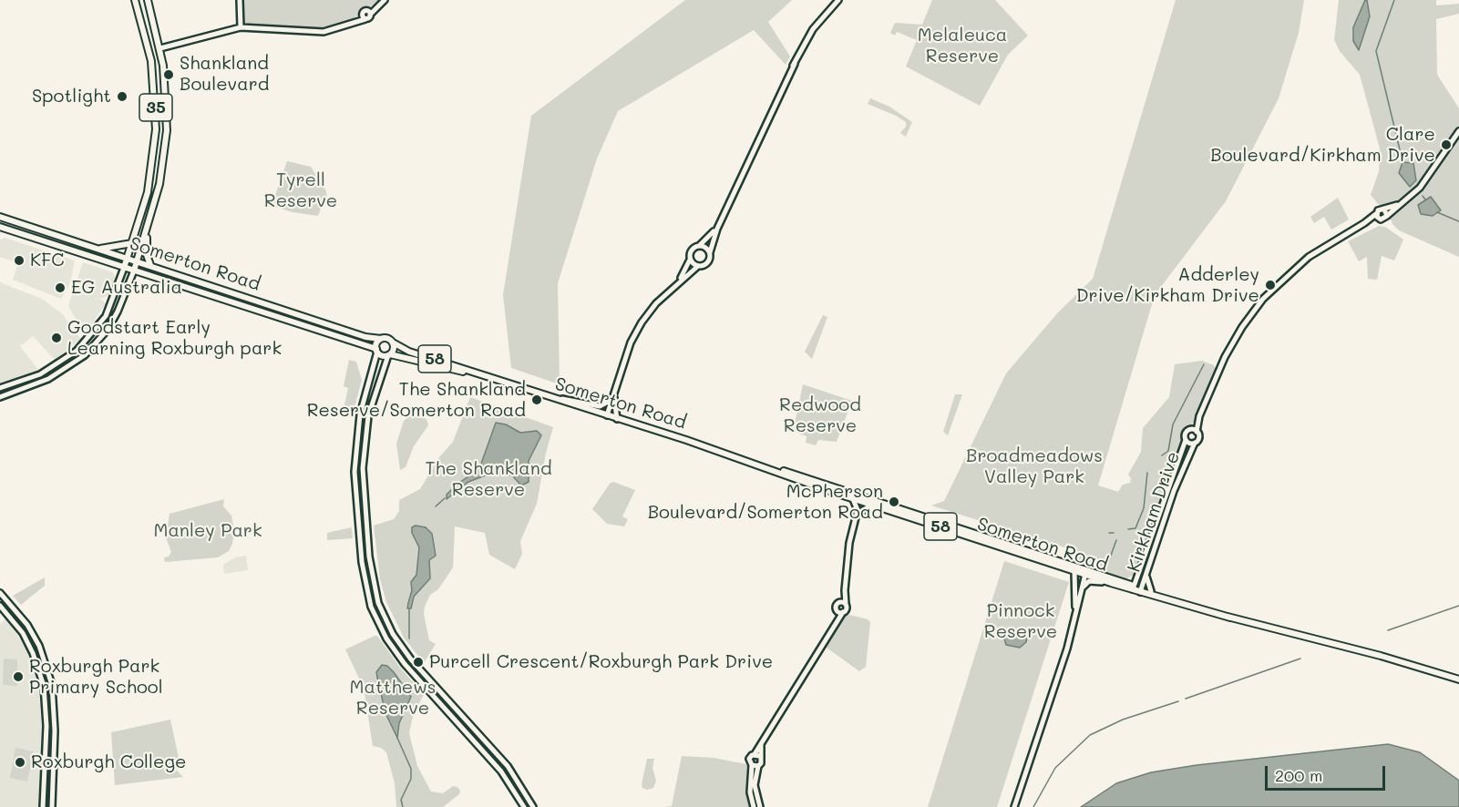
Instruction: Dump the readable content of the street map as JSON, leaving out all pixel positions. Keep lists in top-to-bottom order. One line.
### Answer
{"streets":{"main road":["35","Somerton Road","58"],"street":["Kirkham Drive"]},"crossings":[["35","Somerton Road"],["Somerton Road","58"],["Somerton Road","Kirkham Drive"]],"parks":["Melaleuca Reserve","Tyrell Reserve","Redwood Reserve","Broadmeadows Valley Park","The Shankland Reserve","Manley Park","Pinnock Reserve","Matthews Reserve"],"places":["Shankland Boulevard","Spotlight","Clare Boulevard/Kirkham Drive","KFC","Adderley Drive/Kirkham Drive","EG Australia","Goodstart Early Learning Roxburgh park","The Shankland Reserve/Somerton Road","McPherson Boulevard/Somerton Road","Purcell Crescent/Roxburgh Park Drive","Roxburgh Park Primary School","Roxburgh College"],"scale_bar":"200 m"}
